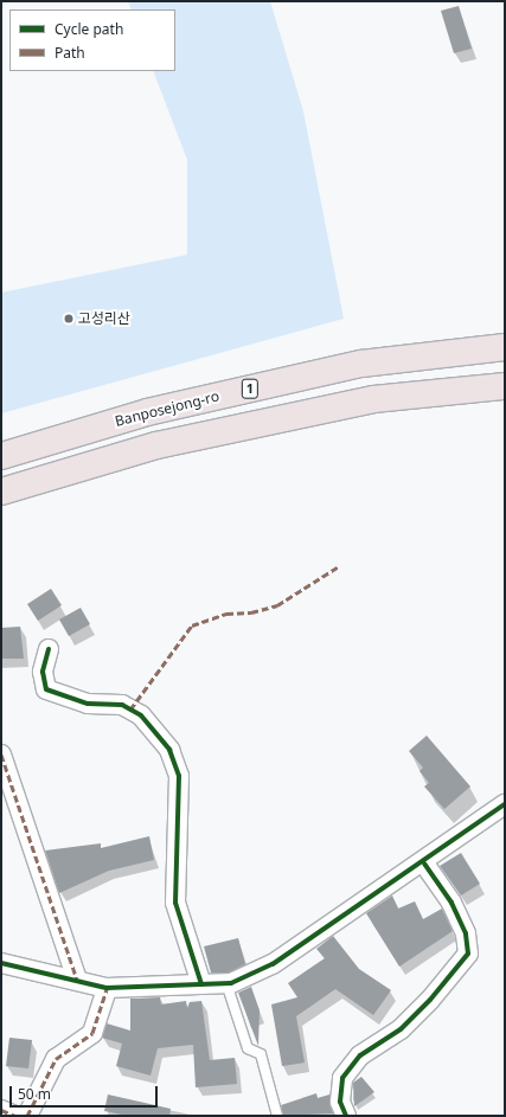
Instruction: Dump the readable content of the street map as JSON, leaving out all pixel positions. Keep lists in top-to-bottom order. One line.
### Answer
{"streets":{"highway":["1","Banposejong-ro"]},"places":["고성리산"],"legend":["Cycle path","Path"],"scale_bar":"50 m"}
